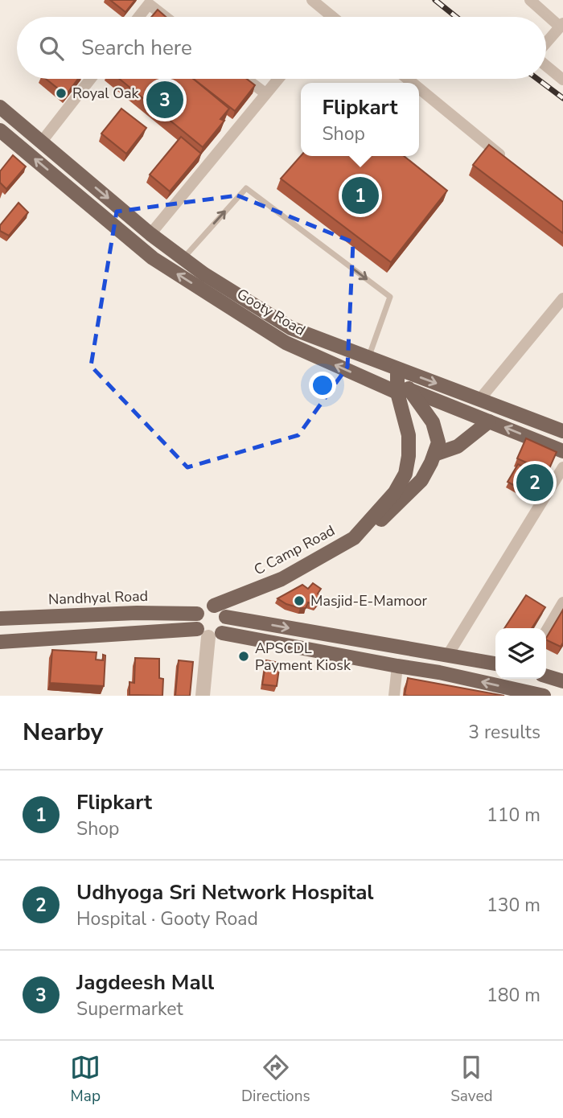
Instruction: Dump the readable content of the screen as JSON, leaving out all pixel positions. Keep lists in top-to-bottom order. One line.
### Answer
{"streets":{"main road":["Gooty Road","C Camp Road","Nandhyal Road"]},"crossings":[["C Camp Road","Nandhyal Road"]],"places":["Royal Oak","Masjid-E-Mamoor","APSCDL Payment Kiosk"],"page":{"search":"Search here","pins":["3","1","2"],"popup":["Flipkart","Shop"],"heading":["Nearby","3 results"],"list":[{"mark":"1","name":"Flipkart","note":"Shop","value":"110 m"},{"mark":"2","name":"Udhyoga Sri Network Hospital","note":"Hospital · Gooty Road","value":"130 m"},{"mark":"3","name":"Jagdeesh Mall","note":"Supermarket","value":"180 m"}],"nav":["Map","Directions","Saved"]}}
